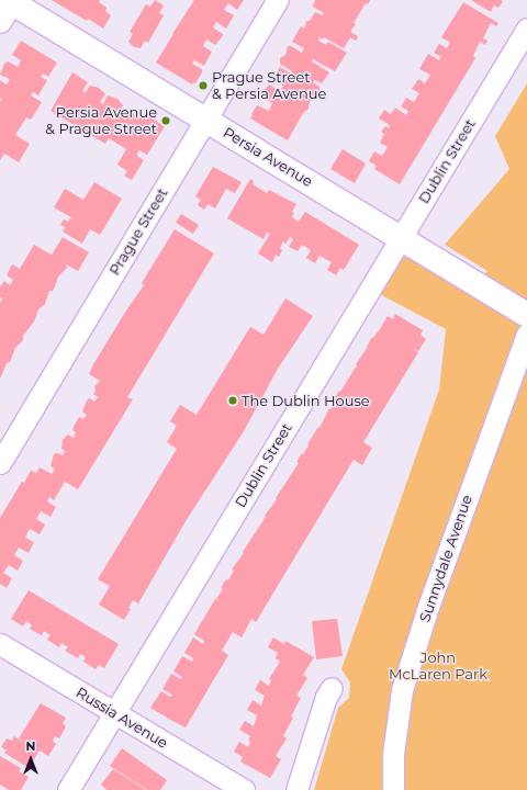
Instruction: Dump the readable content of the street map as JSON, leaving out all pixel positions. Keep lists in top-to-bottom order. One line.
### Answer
{"streets":{"street":["Persia Avenue","Dublin Street","Prague Street","Sunnydale Avenue","Russia Avenue"]},"crossings":[["Persia Avenue","Dublin Street"],["Persia Avenue","Prague Street"],["Dublin Street","Russia Avenue"]],"parks":["John McLaren Park"],"places":["Prague Street & Persia Avenue","Persia Avenue & Prague Street","The Dublin House"],"north":"top"}
